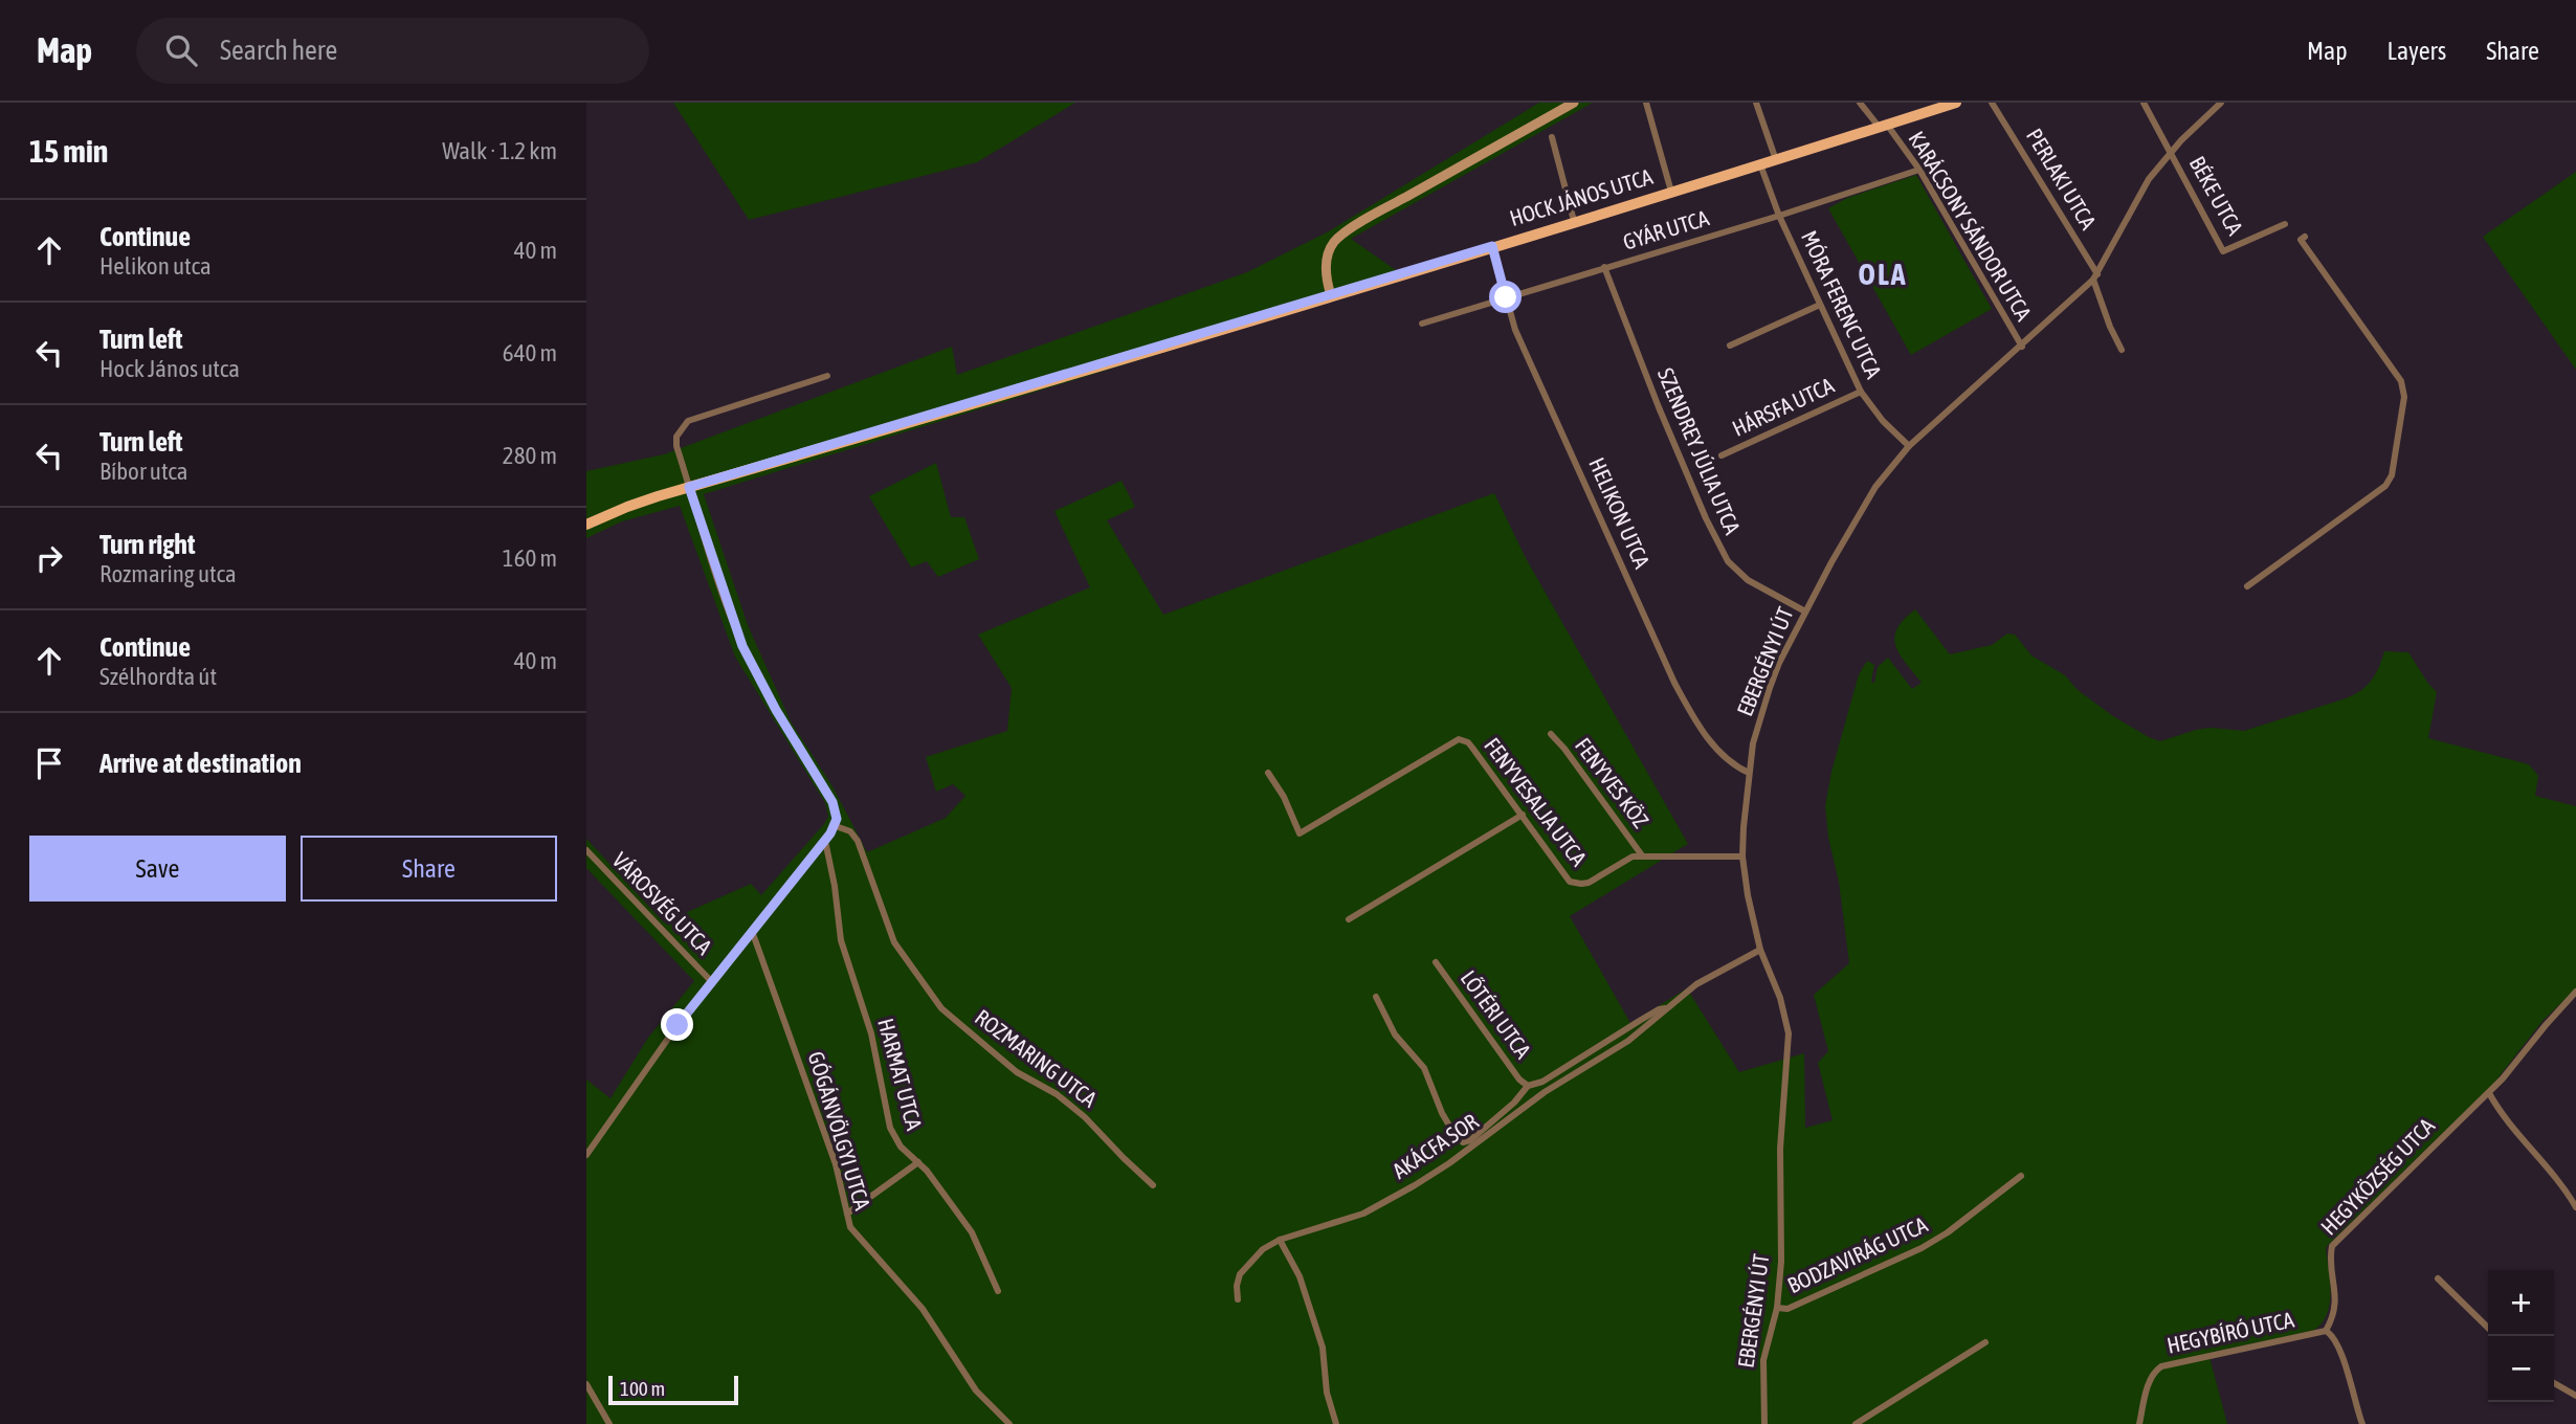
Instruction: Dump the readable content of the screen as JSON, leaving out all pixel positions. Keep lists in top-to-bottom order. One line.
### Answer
{"streets":{"main road":["HOCK JÁNOS UTCA"],"street":["PERLAKI UTCA","BÉKE UTCA","KARÁCSONY SÁNDOR UTCA","GYÁR UTCA","MÓRA FERENC UTCA","HÁRSFA UTCA","SZENDREY JÚLIA UTCA","HELIKON UTCA","EBERGÉNYI ÚT","FENYVES KÖZ","FENYVESALJA UTCA","VÁROSVÉG UTCA","LŐTÉRI UTCA","ROZMARING UTCA","HARMAT UTCA","GÓGÁNVÖLGYI UTCA","AKÁCFA SOR","HEGYKÖZSÉG UTCA","BODZAVIRÁG UTCA","HEGYBÍRÓ UTCA"]},"crossings":[["PERLAKI UTCA","EBERGÉNYI ÚT"],["BÉKE UTCA","EBERGÉNYI ÚT"],["HOCK JÁNOS UTCA","KARÁCSONY SÁNDOR UTCA"],["HOCK JÁNOS UTCA","MÓRA FERENC UTCA"],["HOCK JÁNOS UTCA","HELIKON UTCA"],["KARÁCSONY SÁNDOR UTCA","GYÁR UTCA"],["KARÁCSONY SÁNDOR UTCA","EBERGÉNYI ÚT"],["GYÁR UTCA","MÓRA FERENC UTCA"],["GYÁR UTCA","SZENDREY JÚLIA UTCA"],["GYÁR UTCA","HELIKON UTCA"],["MÓRA FERENC UTCA","HÁRSFA UTCA"],["MÓRA FERENC UTCA","EBERGÉNYI ÚT"],["SZENDREY JÚLIA UTCA","EBERGÉNYI ÚT"],["HELIKON UTCA","EBERGÉNYI ÚT"],["EBERGÉNYI ÚT","FENYVESALJA UTCA"],["EBERGÉNYI ÚT","AKÁCFA SOR"],["EBERGÉNYI ÚT","BODZAVIRÁG UTCA"],["FENYVES KÖZ","FENYVESALJA UTCA"],["HEGYKÖZSÉG UTCA","HEGYBÍRÓ UTCA"]],"districts":["OLA"],"scale_bar":"100 m","page":{"header":"Map","search":"Search here","nav":["Map","Layers","Share"],"heading":["15 min","Walk · 1.2 km"],"list":[["Continue","Helikon utca","40 m"],["Turn left","Hock János utca","640 m"],["Turn left","Bíbor utca","280 m"],["Turn right","Rozmaring utca","160 m"],["Continue","Szélhordta út","40 m"],"Arrive at destination"],"buttons":["Save","Share"],"map_buttons":["+","−"],"scale":"100 m"}}
